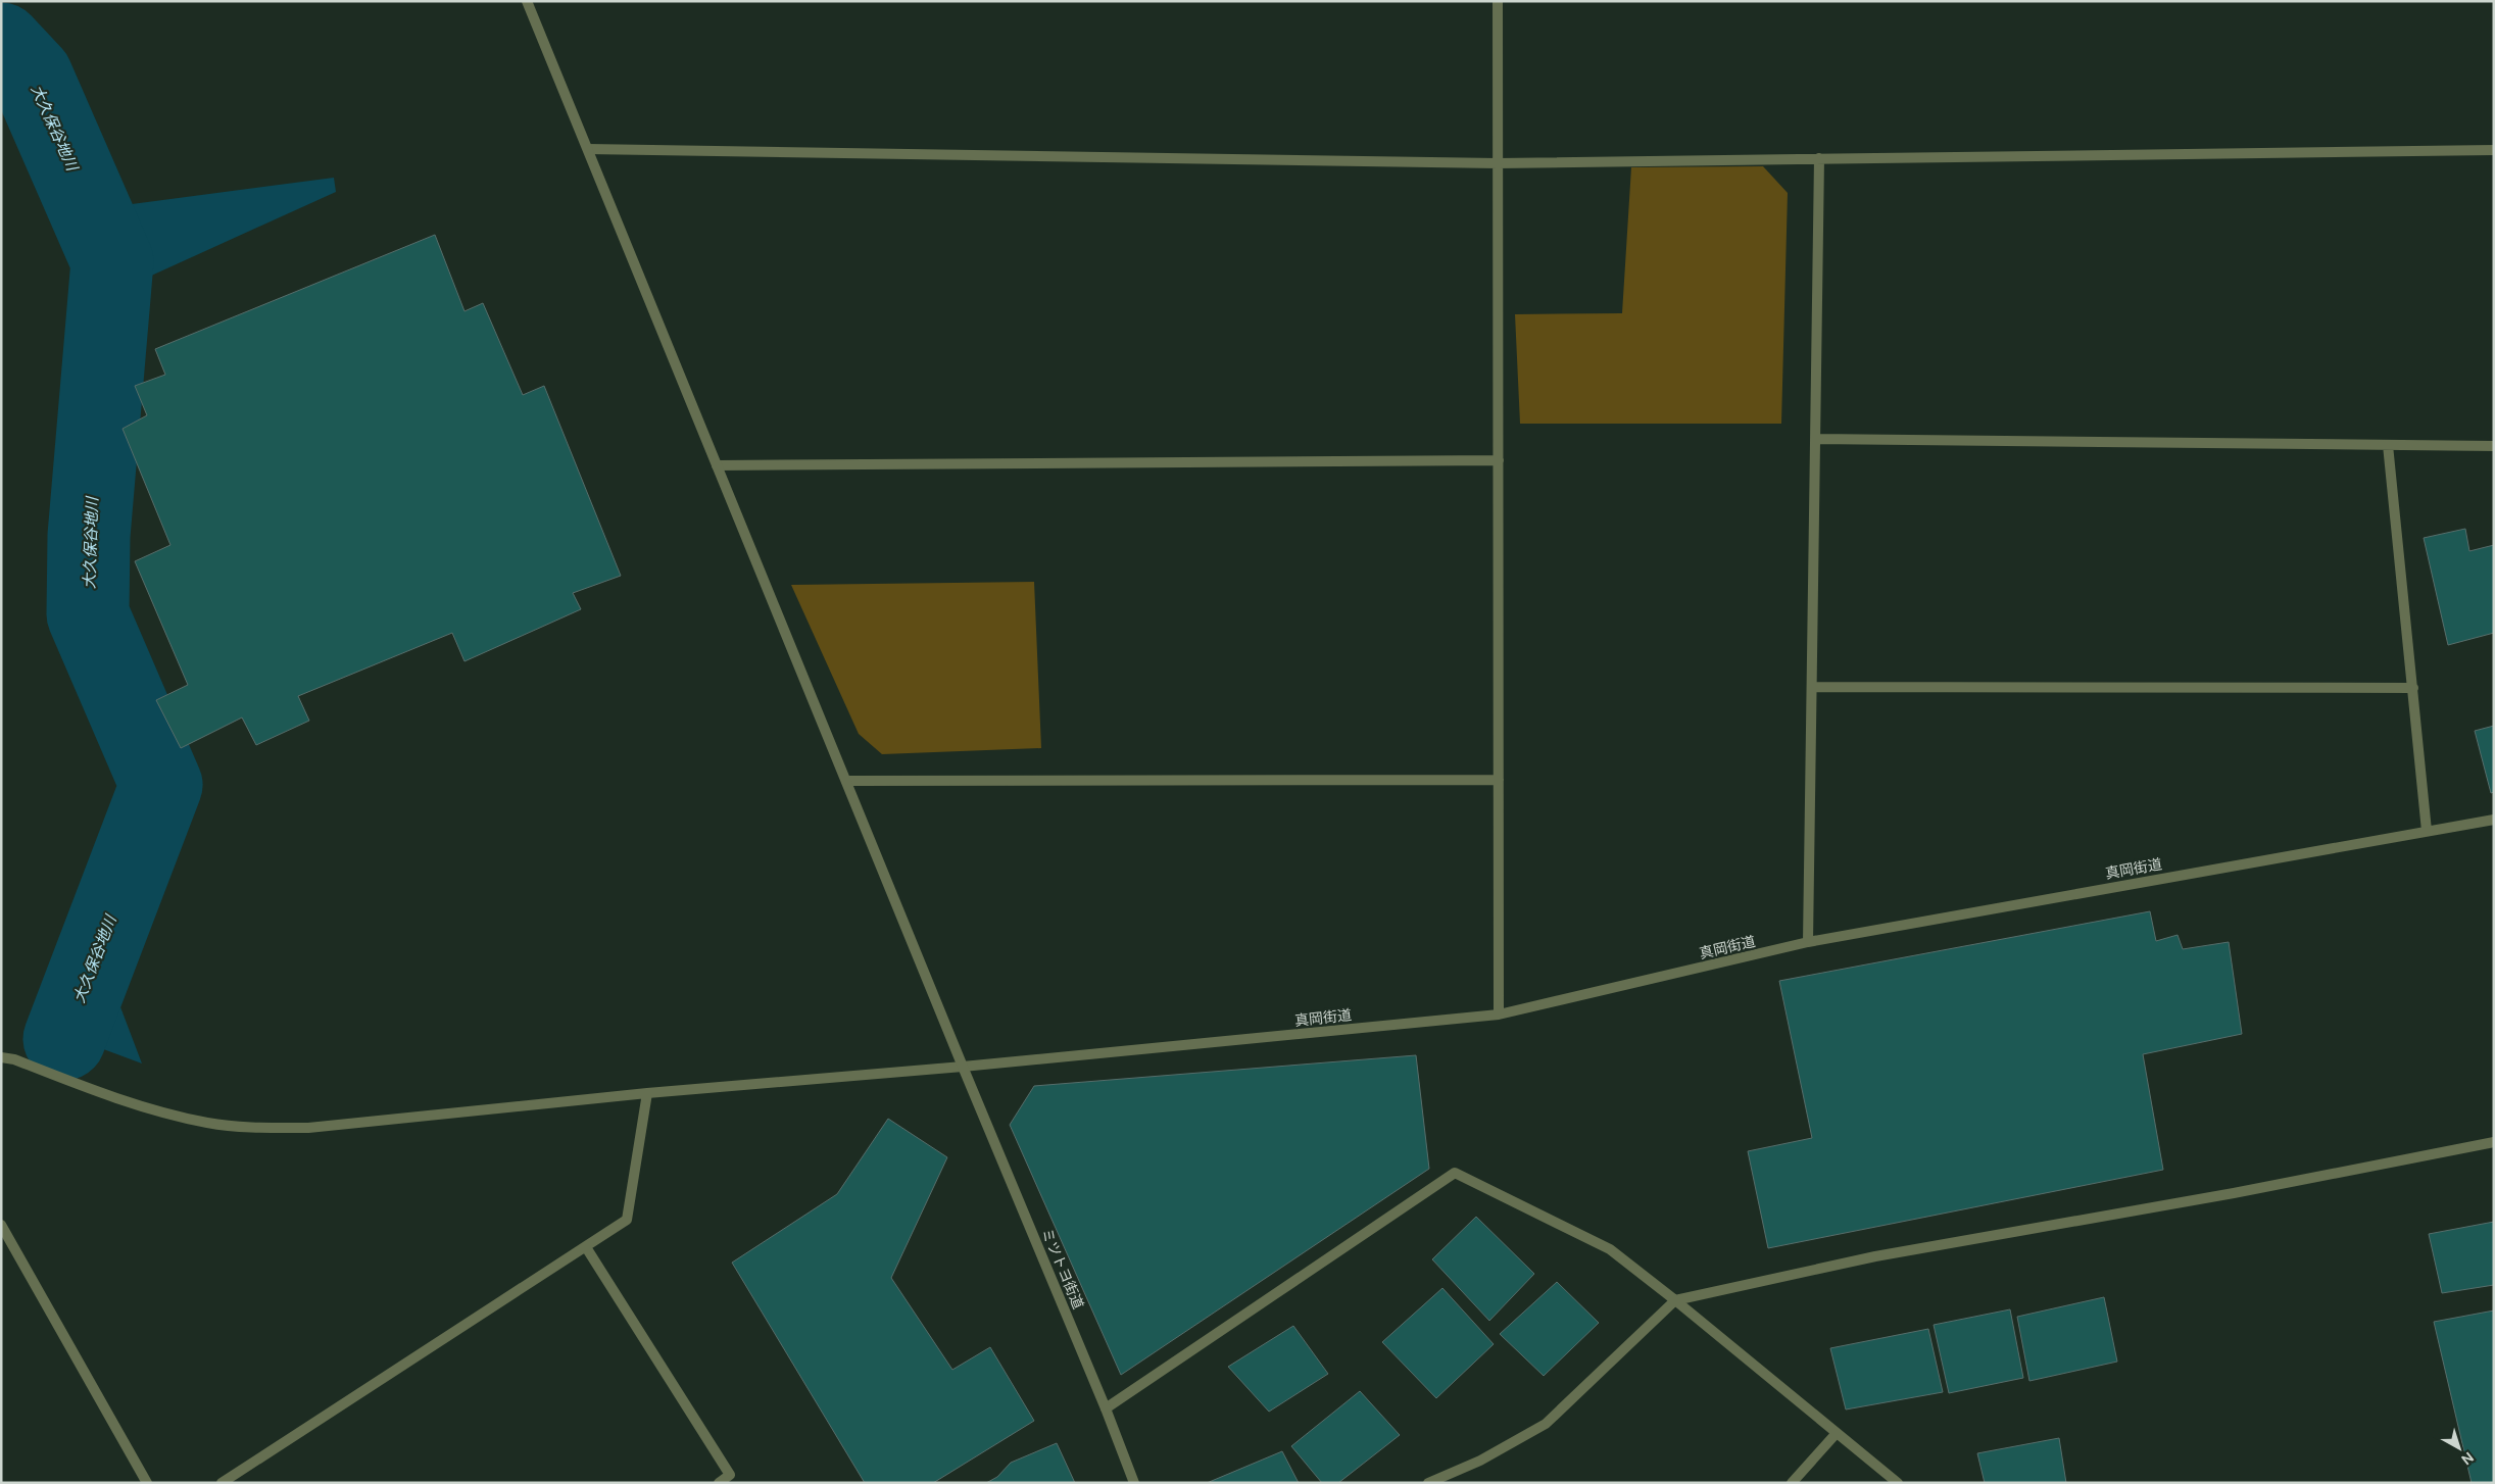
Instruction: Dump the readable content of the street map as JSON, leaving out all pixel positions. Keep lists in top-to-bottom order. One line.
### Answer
{"streets":{"street":["真岡街道","ミツトヨ街道"]},"crossings":[["真岡街道","ミツトヨ街道"]],"water":["大久保谷地川"],"north":"bottom right"}
